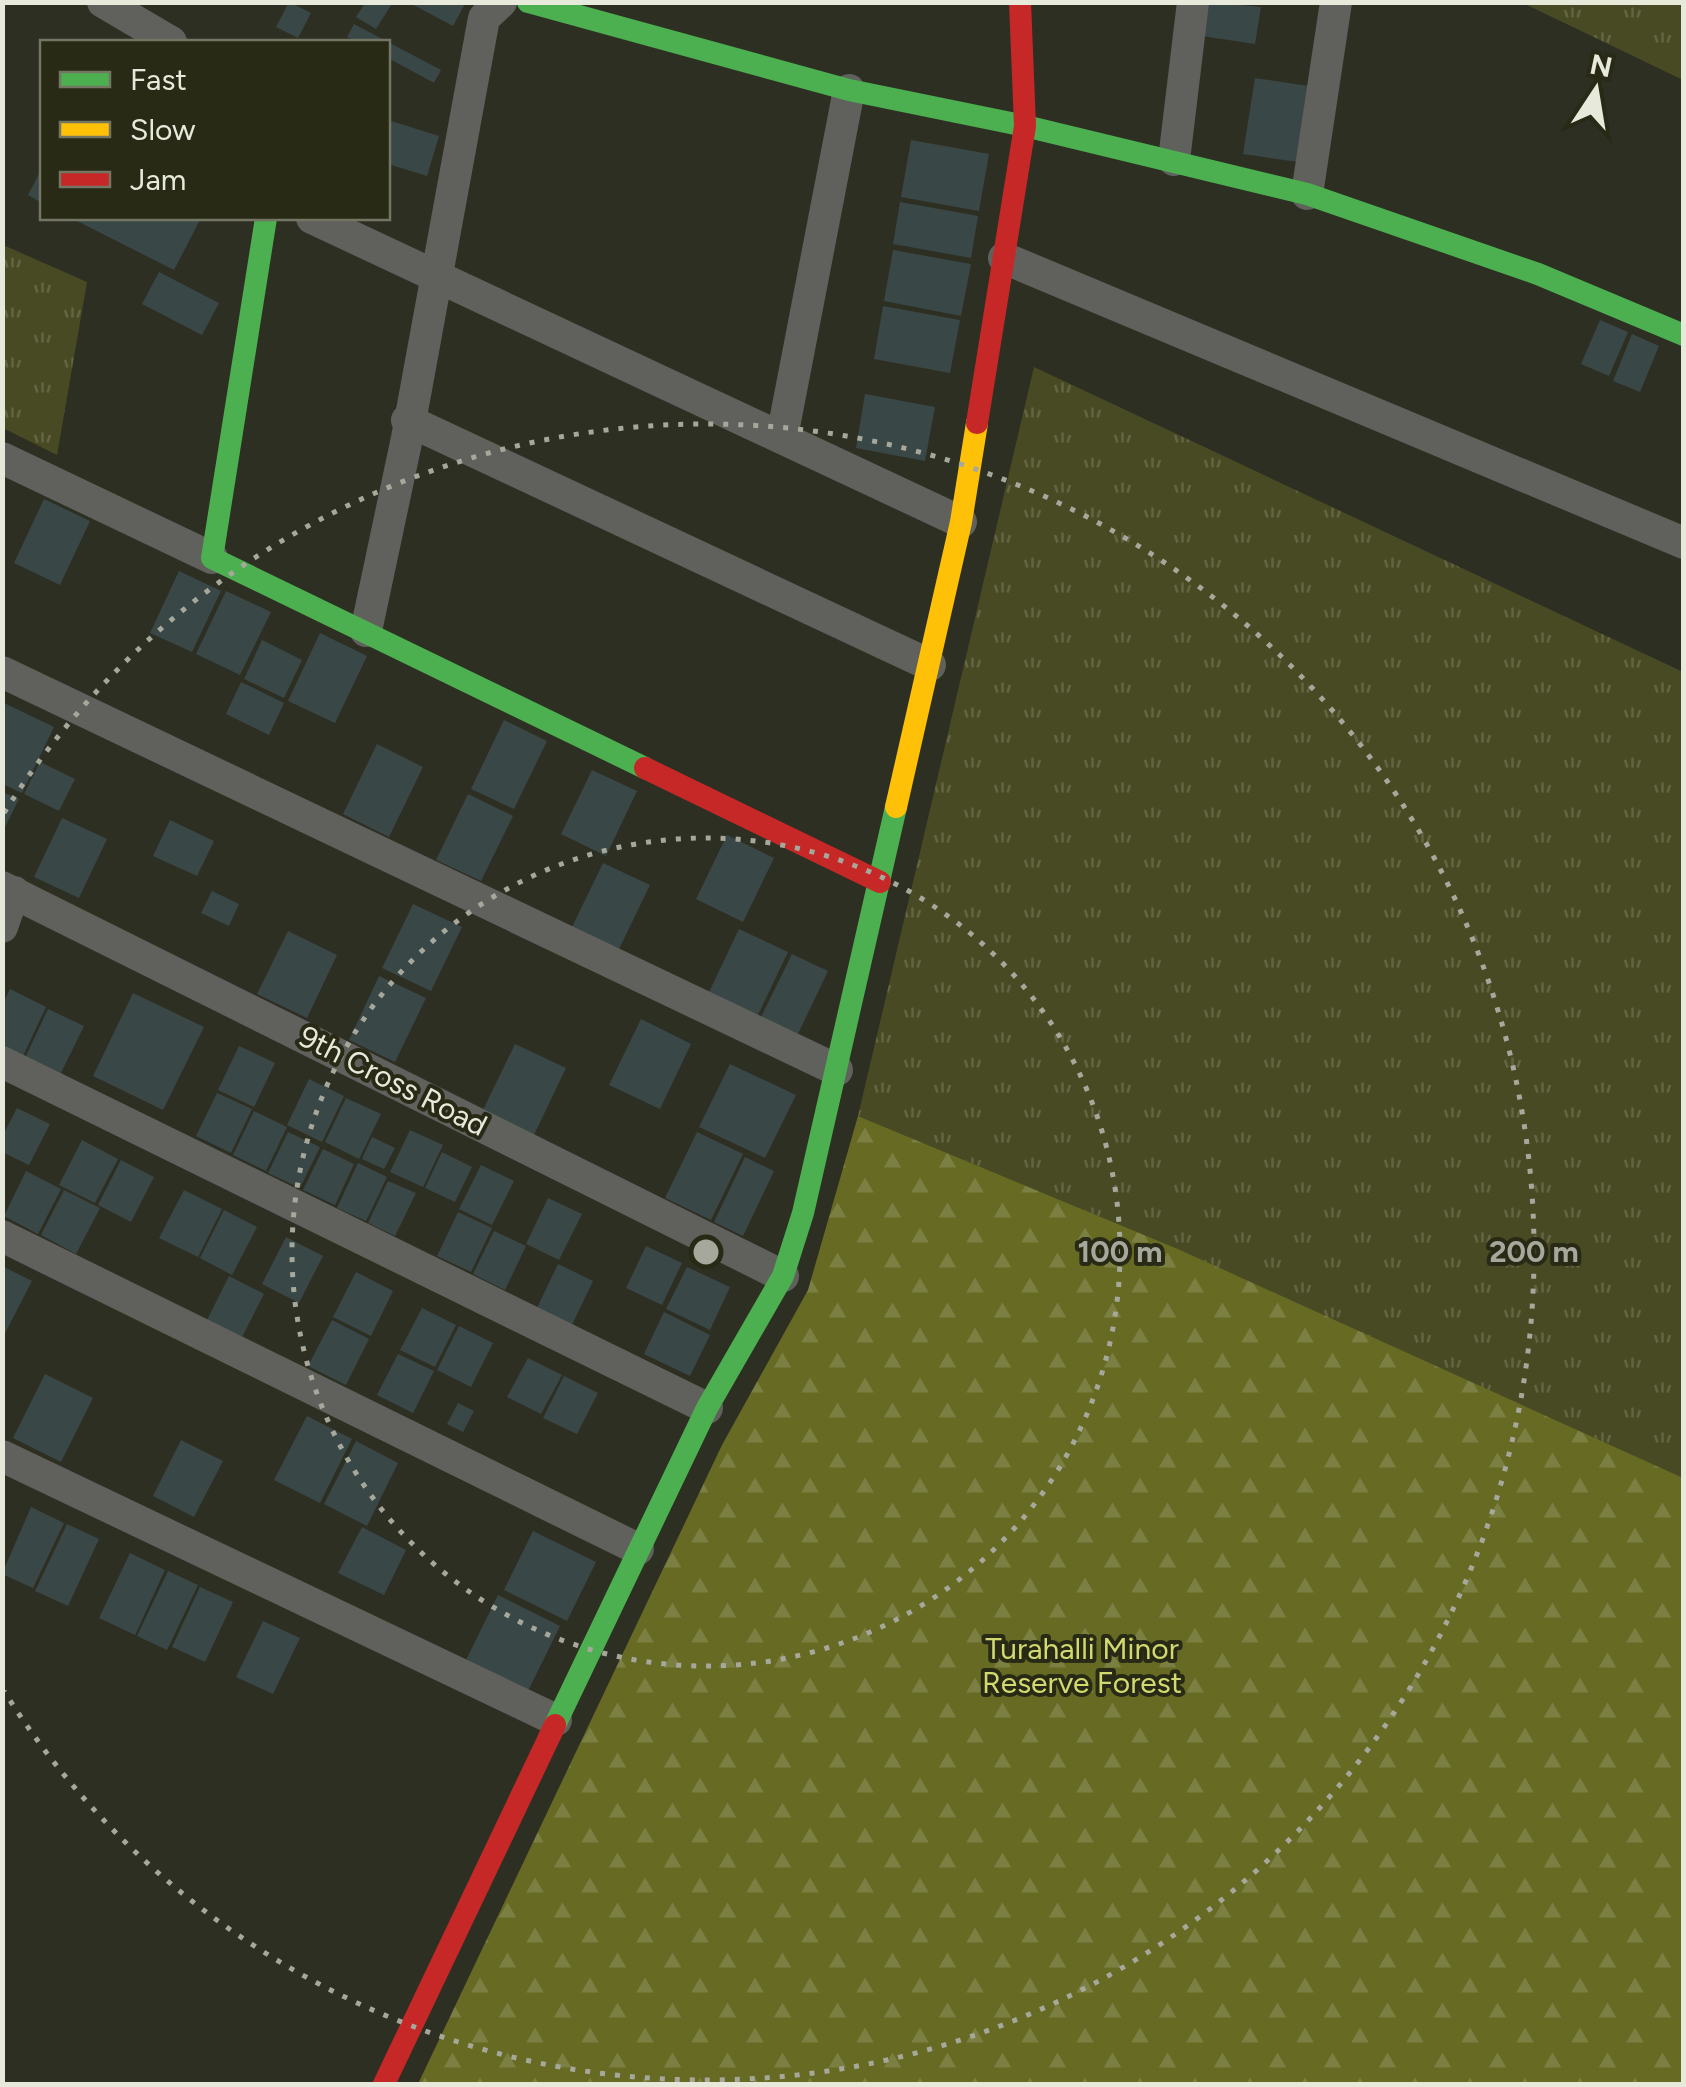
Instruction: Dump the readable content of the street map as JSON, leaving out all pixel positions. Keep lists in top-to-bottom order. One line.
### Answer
{"streets":{"street":["9th Cross Road"]},"parks":["Turahalli Minor Reserve Forest"],"legend":["Fast","Slow","Jam"],"north":"top","rings":["100 m","200 m"]}
